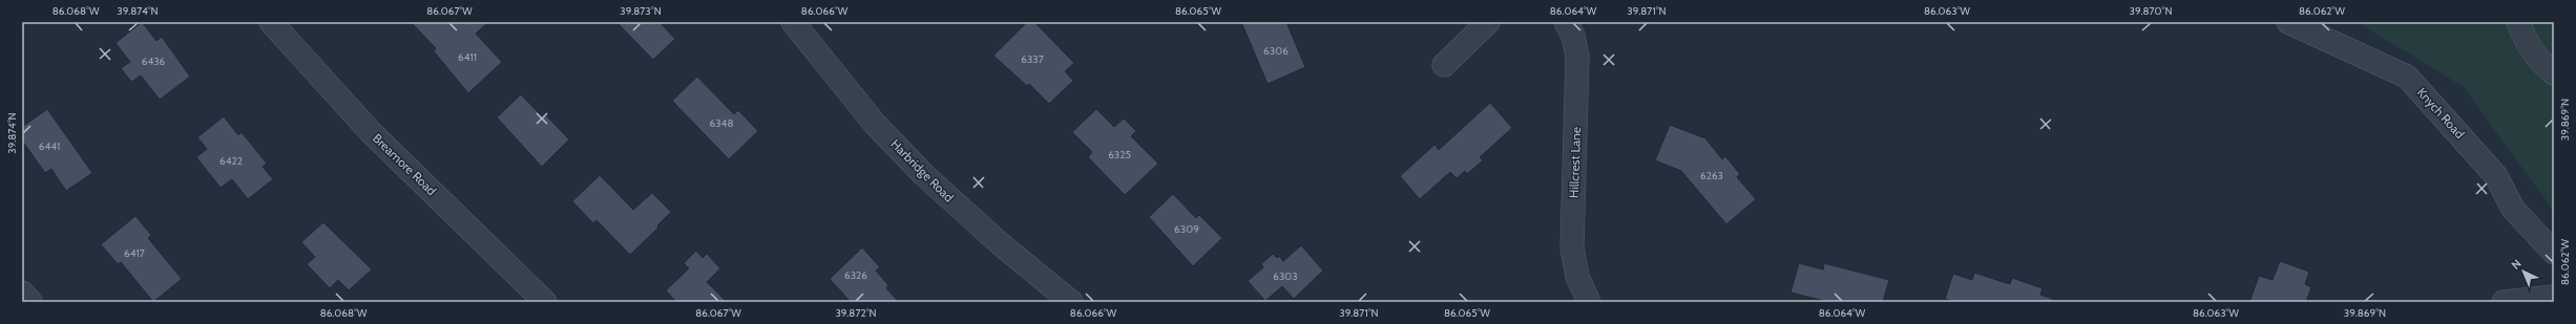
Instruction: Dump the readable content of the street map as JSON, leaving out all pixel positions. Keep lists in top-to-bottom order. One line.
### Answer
{"streets":{"street":["Knych Road","Hillcrest Lane","Breamore Road","Harbridge Road"]},"house_numbers":["6306","6411","6337","6436","6348","6441","6325","6422","6263","6309","6417","6326","6303"],"north":"top left","coordinates":["86.068°W","39.874°N","86.067°W","39.873°N","86.066°W","86.065°W","86.064°W","39.871°N","86.063°W","39.870°N","86.062°W","39.869°N","39.872°N"]}
